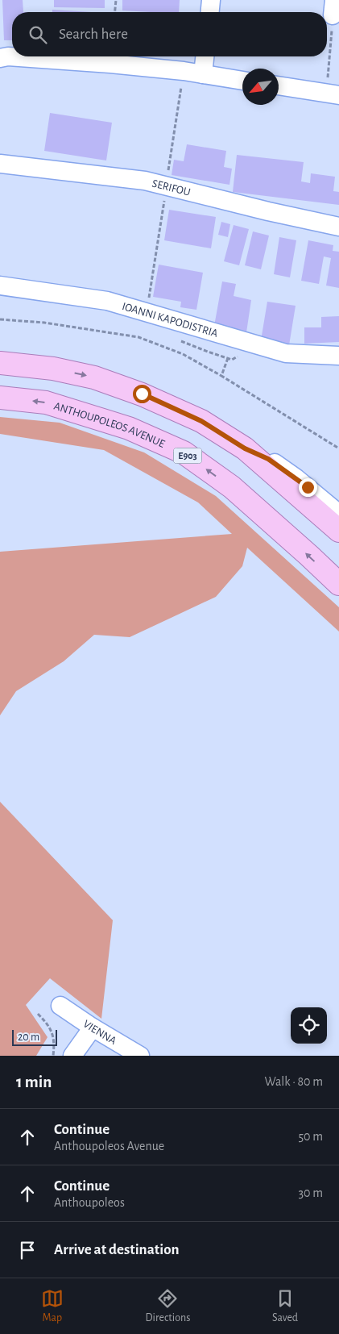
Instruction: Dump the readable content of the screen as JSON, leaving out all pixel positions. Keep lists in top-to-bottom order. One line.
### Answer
{"streets":{"main road":["ANTHOUPOLEOS AVENUE","E903"],"street":["SERIFOU","IOANNI KAPODISTRIA","VIENNA"]},"scale_bar":"20 m","north":"bottom left","page":{"search":"Search here","scale":"20 m","heading":["1 min","Walk · 80 m"],"list":[["Continue","Anthoupoleos Avenue","50 m"],["Continue","Anthoupoleos","30 m"],"Arrive at destination"],"nav":["Map","Directions","Saved"]}}
